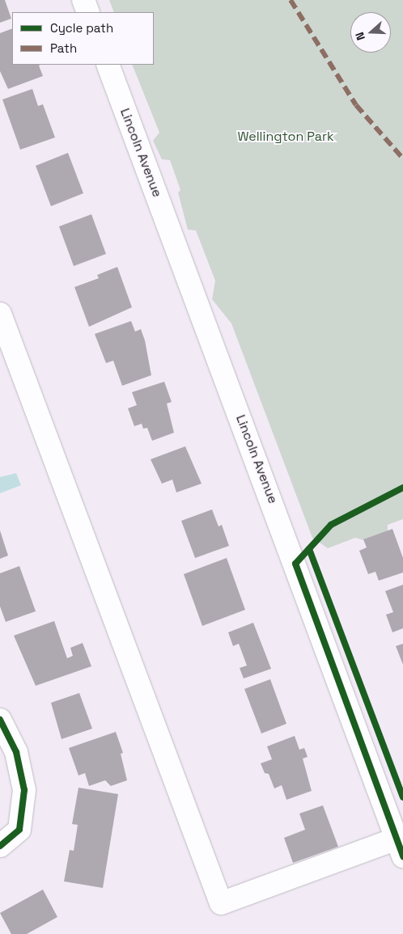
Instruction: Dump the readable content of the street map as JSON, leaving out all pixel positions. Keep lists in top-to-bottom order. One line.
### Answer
{"streets":{"main road":["Lincoln Avenue"]},"parks":["Wellington Park"],"legend":["Cycle path","Path"],"north":"left"}
